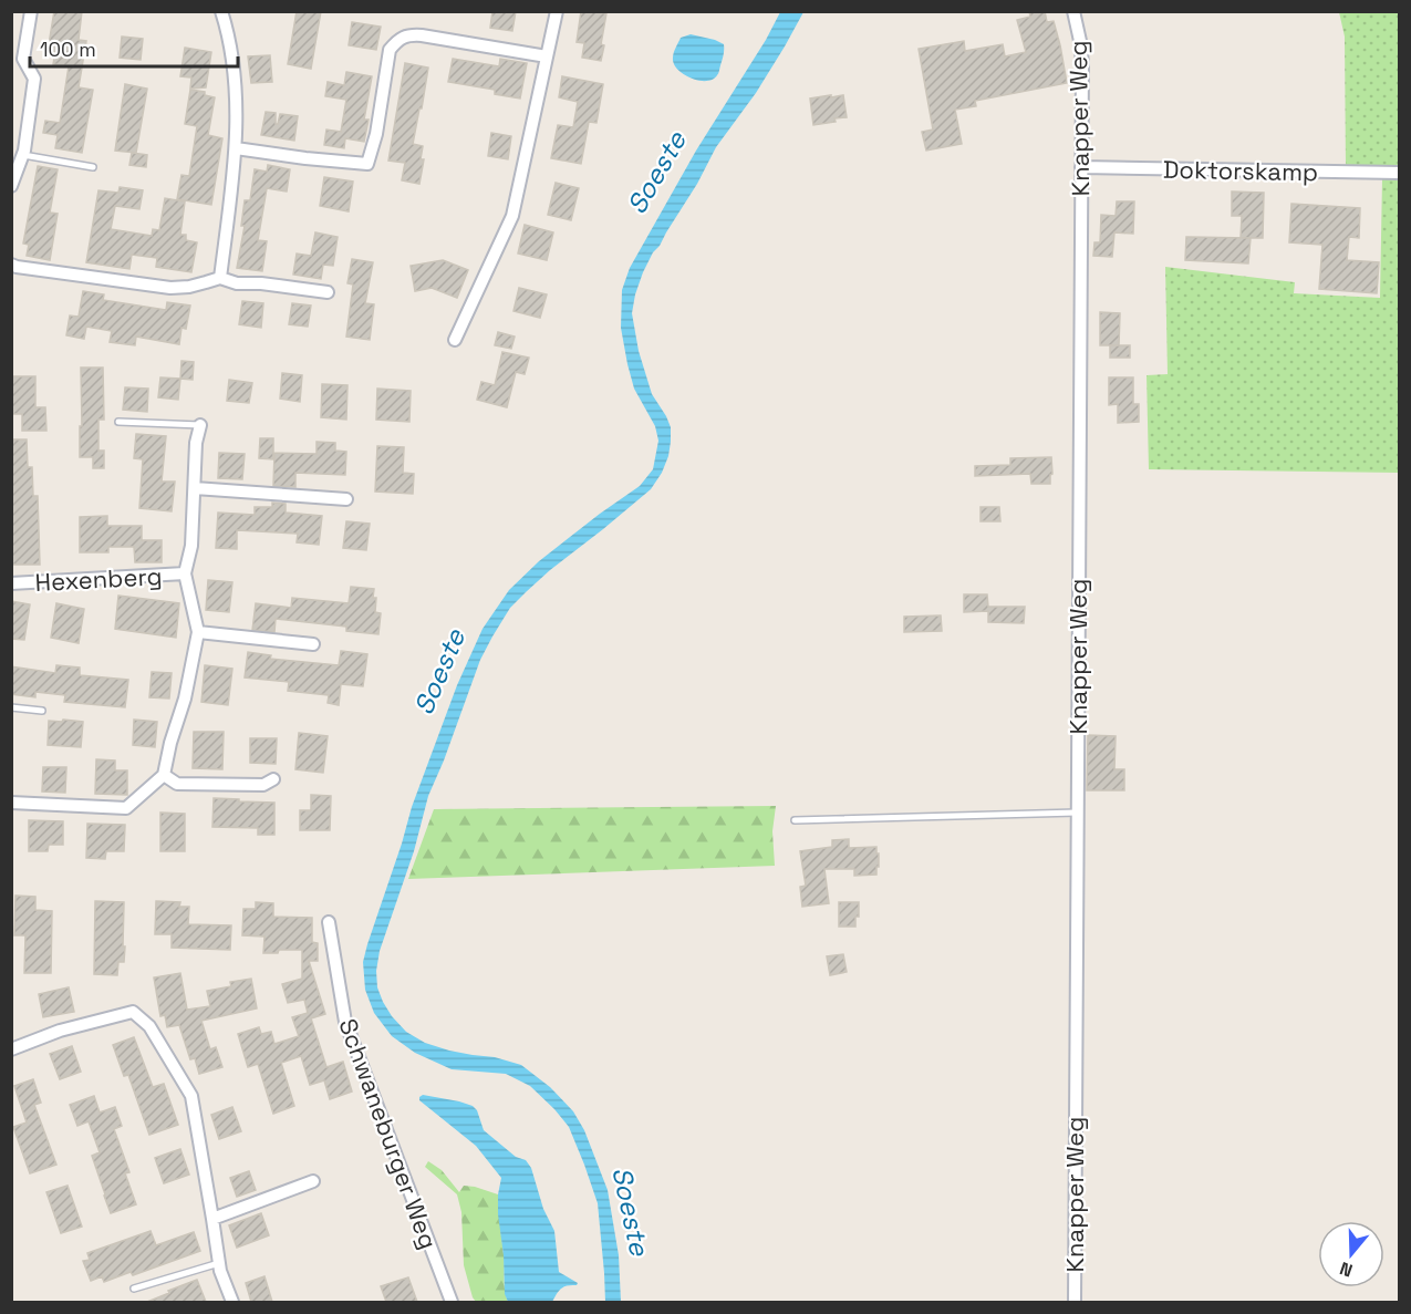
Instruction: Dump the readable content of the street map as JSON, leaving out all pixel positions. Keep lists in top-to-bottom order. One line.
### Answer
{"streets":{"street":["Knapper Weg","Doktorskamp","Hexenberg","Schwaneburger Weg"]},"crossings":[["Knapper Weg","Doktorskamp"]],"water":["Soeste"],"scale_bar":"100 m","north":"bottom"}
